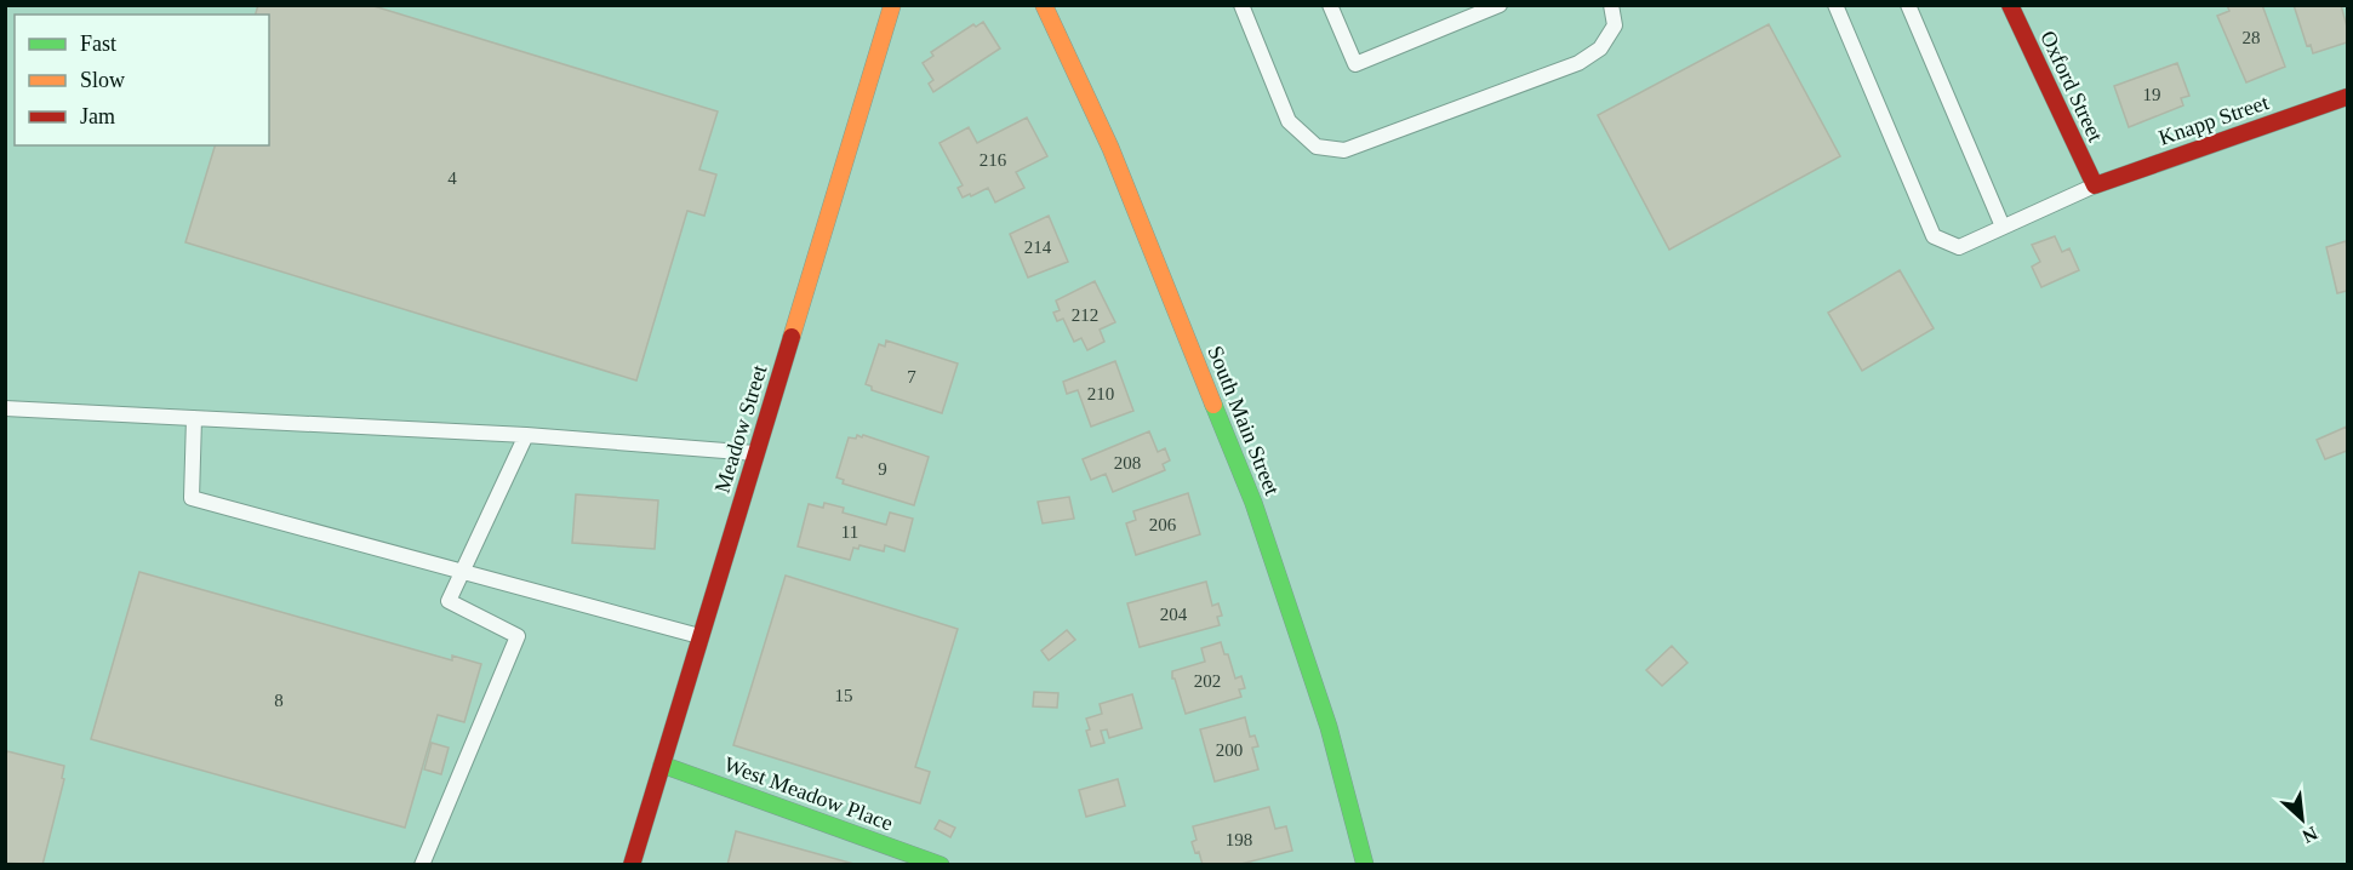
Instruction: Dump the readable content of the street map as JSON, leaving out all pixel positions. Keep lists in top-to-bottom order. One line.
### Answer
{"streets":{"main road":["Oxford Street","Knapp Street","South Main Street","Meadow Street","West Meadow Place"]},"crossings":[["Oxford Street","Knapp Street"],["Meadow Street","West Meadow Place"]],"house_numbers":["28","19","216","4","214","212","7","210","208","9","206","11","204","202","15","8","200","198"],"legend":["Fast","Slow","Jam"],"north":"bottom right"}
